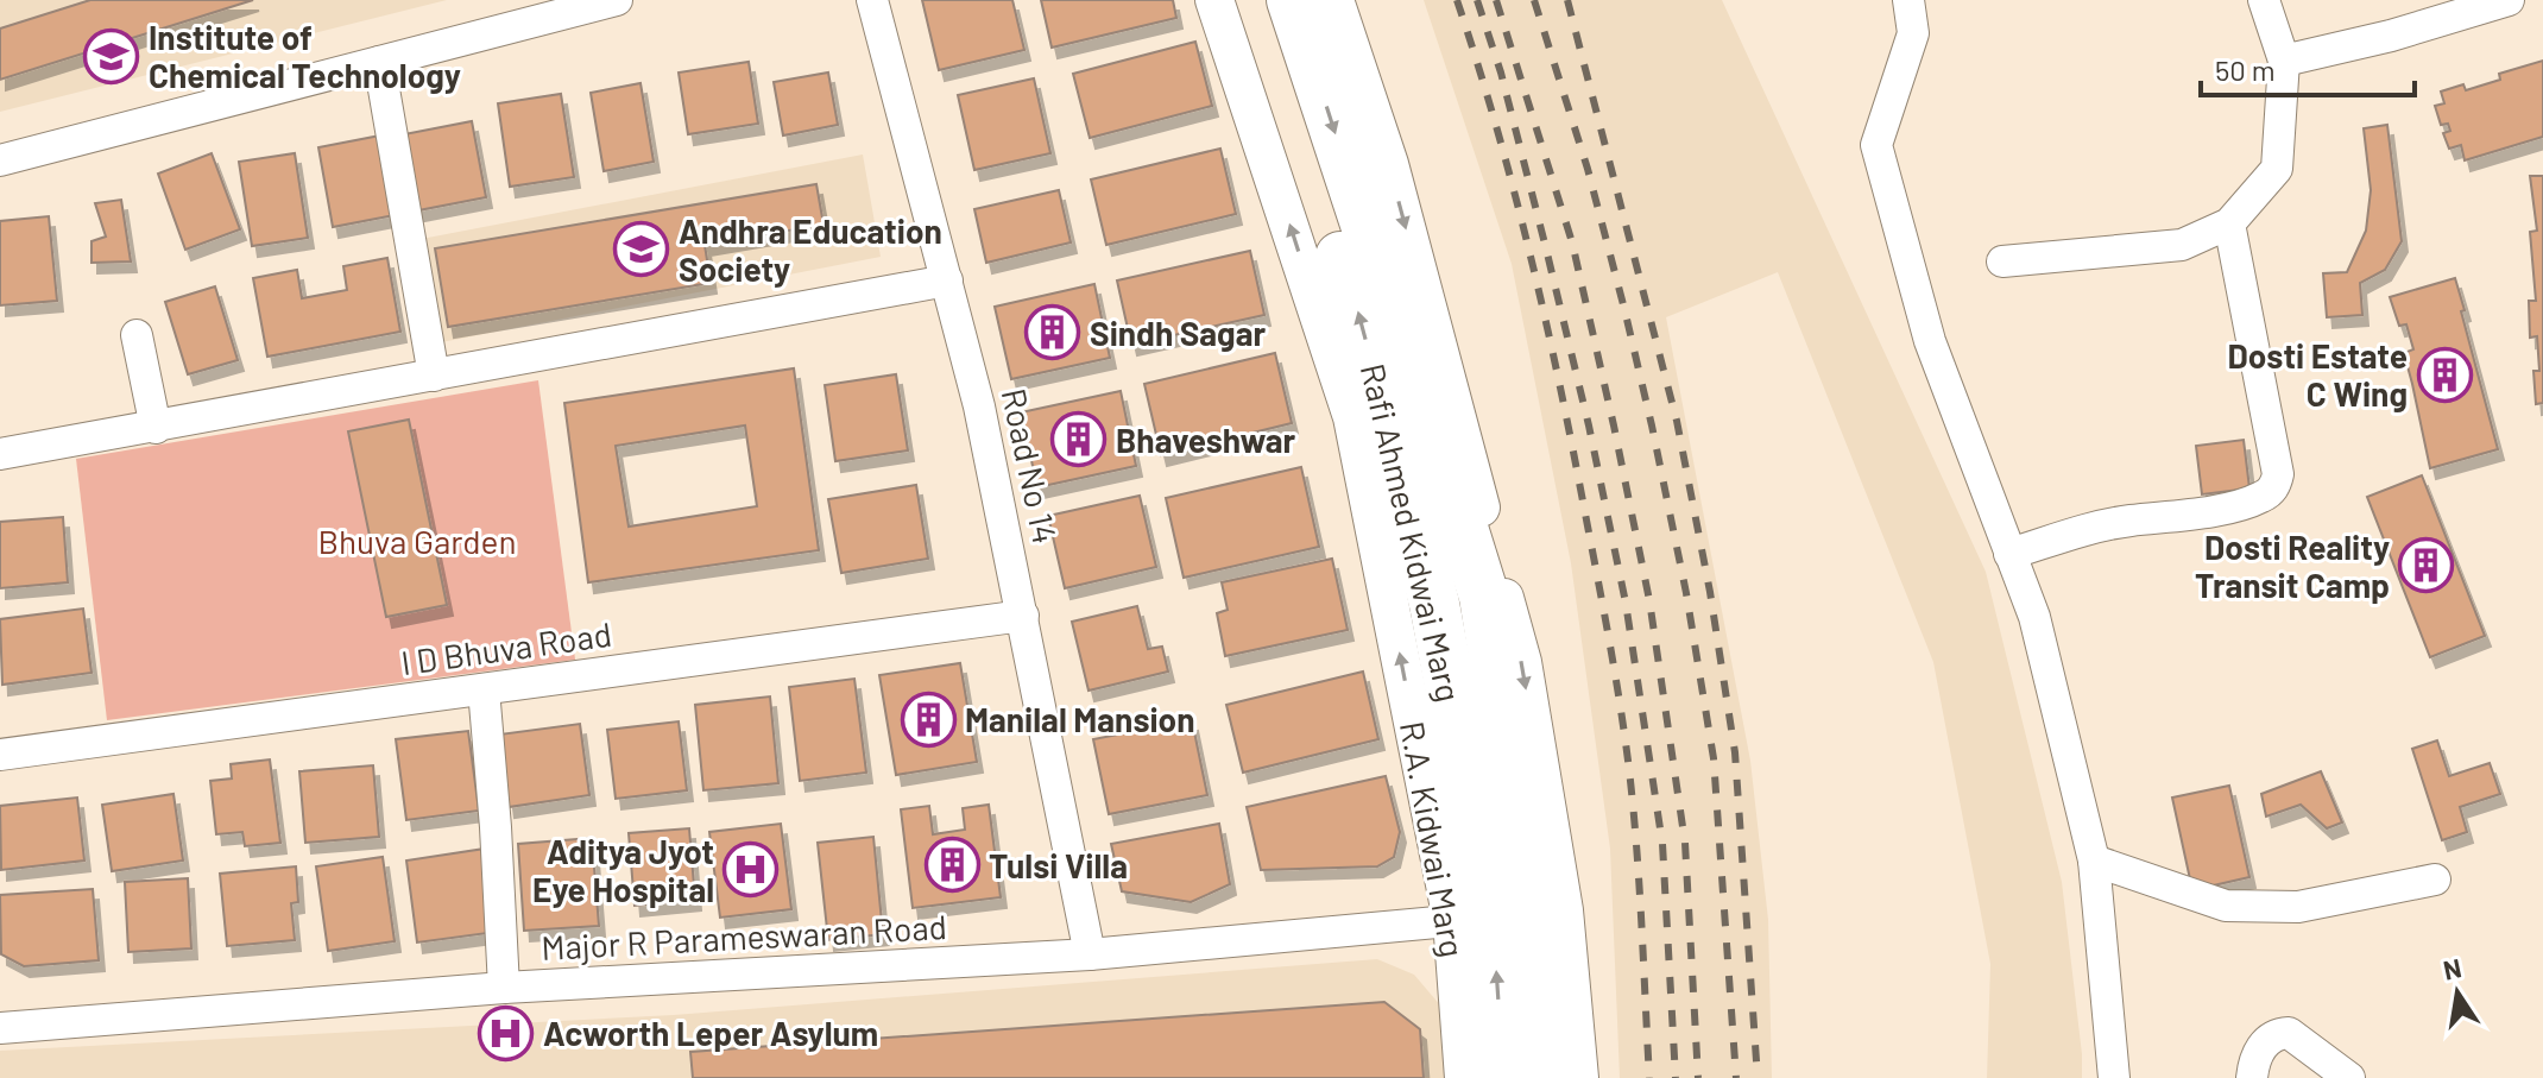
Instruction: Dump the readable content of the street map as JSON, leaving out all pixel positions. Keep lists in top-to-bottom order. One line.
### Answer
{"streets":{"main road":["Rafi Ahmed Kidwai Marg"],"street":["Road No 14","I D Bhuva Road","R.A. Kidwai Marg","Major R Parameswaran Road"]},"crossings":[["Road No 14","I D Bhuva Road"],["Road No 14","Major R Parameswaran Road"],["Rafi Ahmed Kidwai Marg","R.A. Kidwai Marg"],["Rafi Ahmed Kidwai Marg","Major R Parameswaran Road"],["R.A. Kidwai Marg","Major R Parameswaran Road"]],"parks":["Bhuva Garden"],"places":{"school or university":["Institute of Chemical Technology","Andhra Education Society"],"building":["Sindh Sagar","Dosti Estate C Wing","Bhaveshwar","Dosti Reality Transit Camp","Manilal Mansion","Tulsi Villa"],"hospital":["Aditya Jyot Eye Hospital","Acworth Leper Asylum"]},"scale_bar":"50 m","north":"top"}
